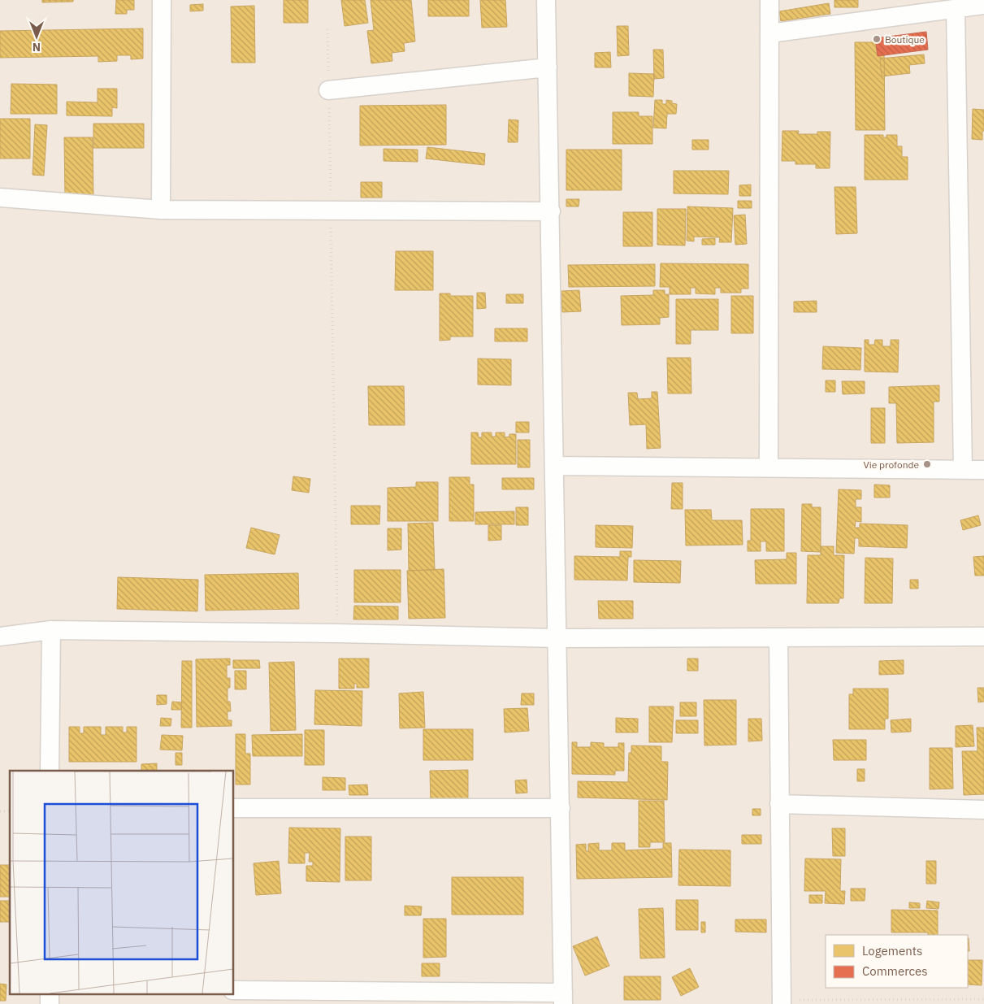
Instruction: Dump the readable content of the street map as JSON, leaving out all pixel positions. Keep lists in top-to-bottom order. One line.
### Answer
{"places":["Boutique","Vie profonde"],"legend":["Logements","Commerces"],"north":"bottom"}
